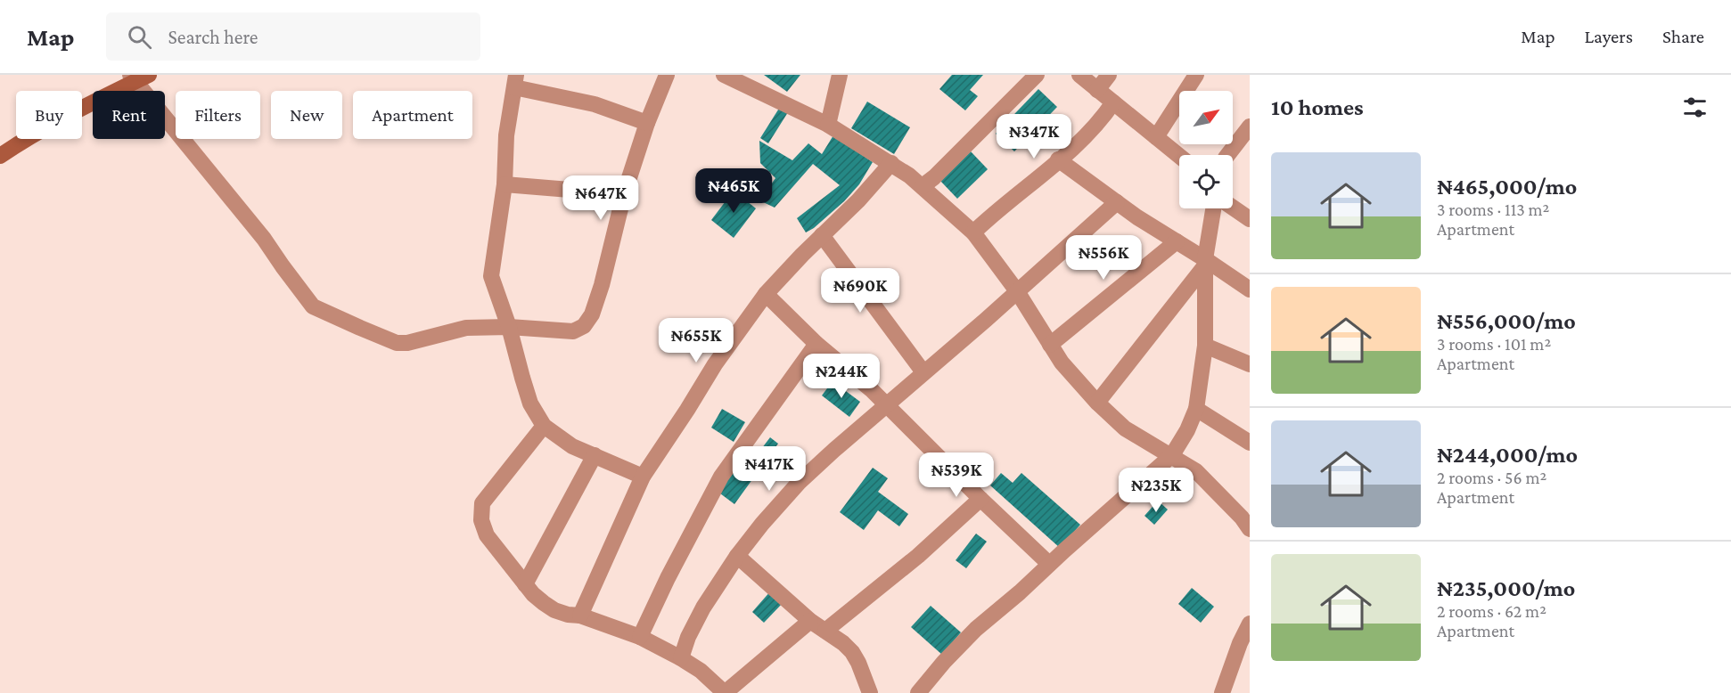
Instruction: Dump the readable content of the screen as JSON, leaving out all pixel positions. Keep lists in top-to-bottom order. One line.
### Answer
{"north":"top right","page":{"header":"Map","search":"Search here","nav":["Map","Layers","Share"],"heading":"10 homes","chip":["Buy","Rent","Filters","New","Apartment"],"price":["₦347K","₦465K","₦647K","₦556K","₦690K","₦655K","₦244K","₦417K","₦539K","₦235K"],"list":[{"name":"₦465,000/mo","note":"3 rooms · 113 m² · Apartment"},{"name":"₦556,000/mo","note":"3 rooms · 101 m² · Apartment"},{"name":"₦244,000/mo","note":"2 rooms · 56 m² · Apartment"},{"name":"₦235,000/mo","note":"2 rooms · 62 m² · Apartment"}]}}
